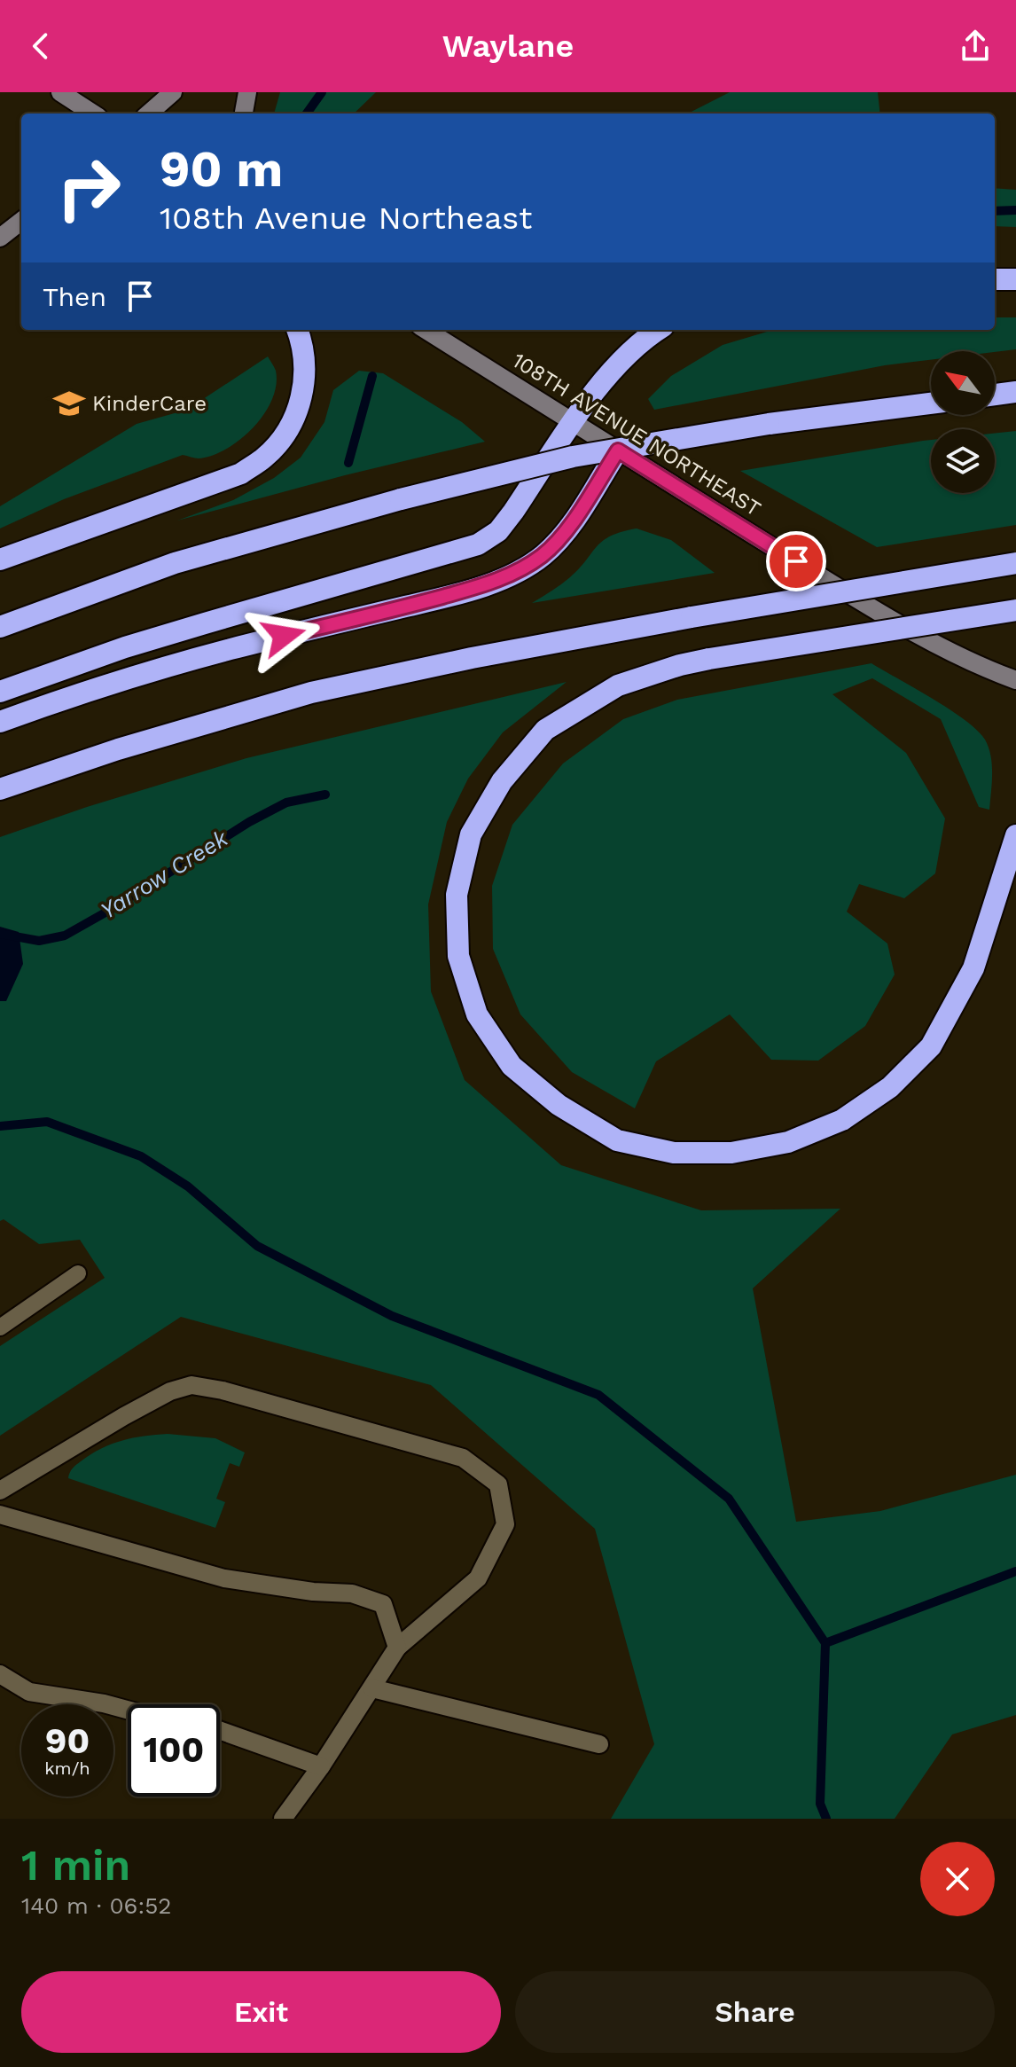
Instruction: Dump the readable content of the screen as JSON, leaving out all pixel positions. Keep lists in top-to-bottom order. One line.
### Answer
{"streets":{"main road":["108TH AVENUE NORTHEAST"]},"water":["Yarrow Creek"],"places":{"school or university":["KinderCare"]},"north":"top left","page":{"header":"Waylane","turn":["90 m","108th Avenue Northeast"],"then":"Then","speed":"90 km/h","limit":"100","heading":["1 min","140 m · 06:52"],"buttons":["Exit","Share"]}}
